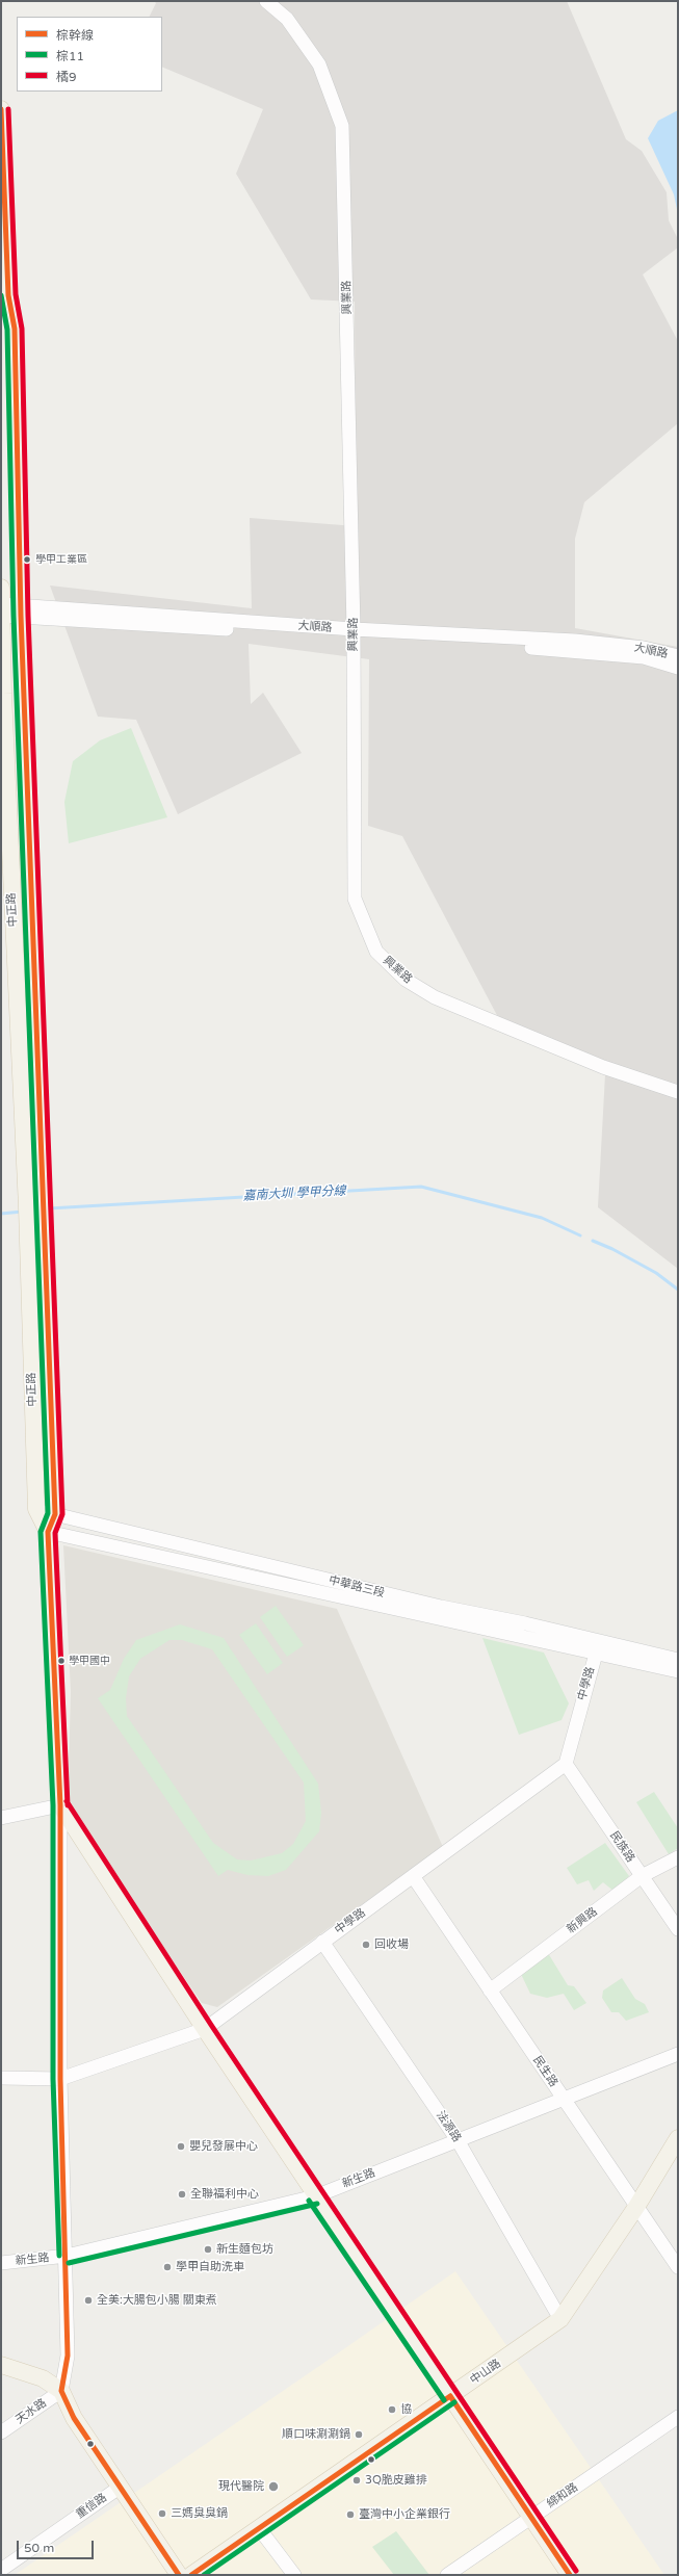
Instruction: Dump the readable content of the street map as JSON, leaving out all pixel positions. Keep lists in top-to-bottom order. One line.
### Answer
{"streets":{"main road":["中正路","中山路"],"street":["興業路","大順路","中華路三段","中學路","民族路","新興路","民生路","法源路","新生路","天水路","綿和路","重信路"]},"crossings":[["興業路","大順路"],["大順路","中正路"],["中正路","中華路三段"],["中華路三段","中學路"],["中學路","民族路"],["中學路","民生路"],["中學路","法源路"],["民族路","新興路"],["新興路","民生路"],["民生路","新生路"],["民生路","中山路"],["法源路","新生路"],["法源路","中山路"]],"water":["嘉南大圳 學甲分線"],"places":["學甲工業區","學甲國中","回收場","嬰兒發展中心","全聯福利中心","新生麵包坊","學甲自助洗車","全美:大腸包小腸 關東煮","協","順口味涮涮鍋","3Q脆皮雞排","現代醫院","三媽臭臭鍋","臺灣中小企業銀行"],"lines":["transit line 棕幹線","transit line 橘9","transit line 棕11"],"legend":["棕幹線","棕11","橘9"],"scale_bar":"50 m"}
